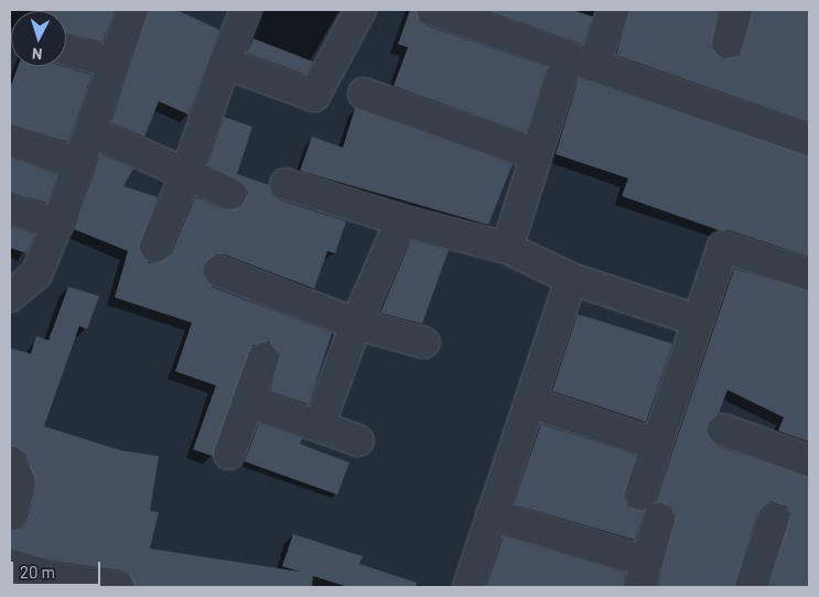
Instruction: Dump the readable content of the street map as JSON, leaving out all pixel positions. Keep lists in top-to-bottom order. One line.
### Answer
{"scale_bar":"20 m","north":"bottom"}
